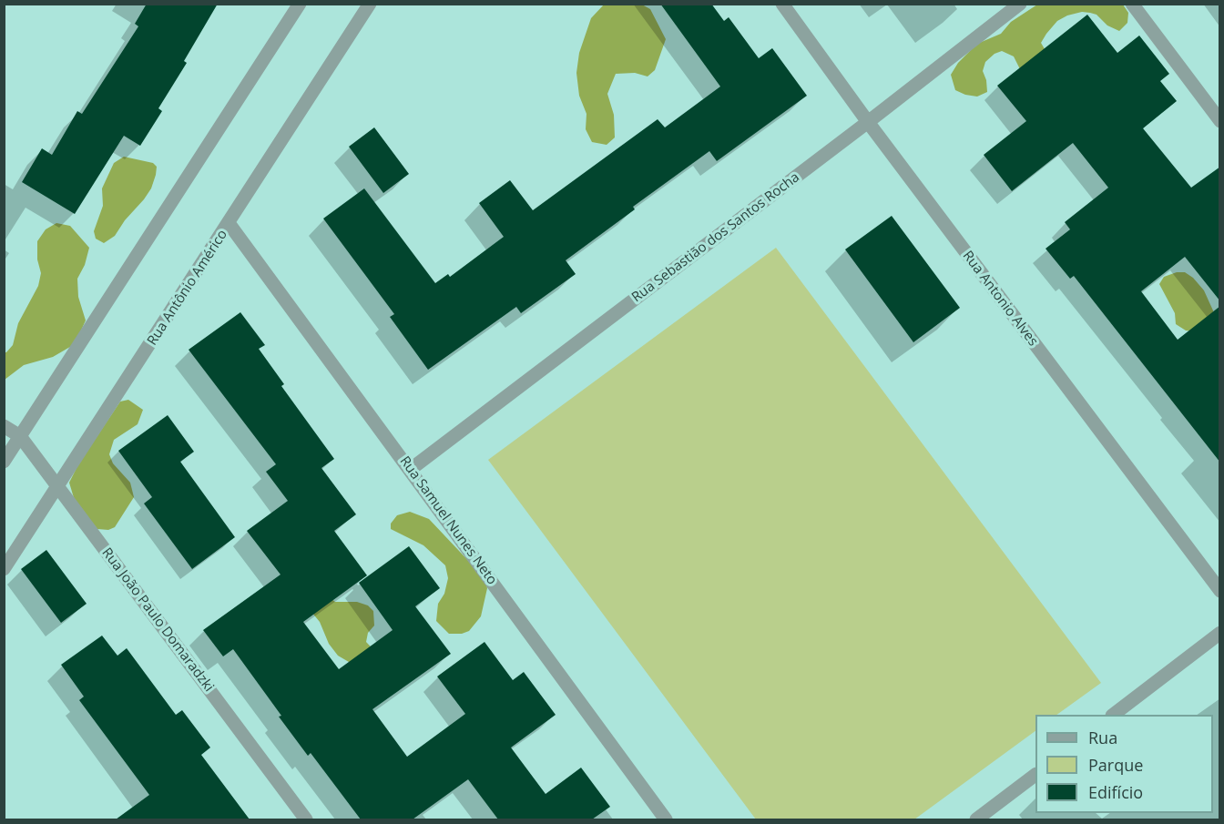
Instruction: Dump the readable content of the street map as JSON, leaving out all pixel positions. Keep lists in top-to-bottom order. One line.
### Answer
{"streets":{"street":["Rua Sebastião dos Santos Rocha","Rua Antônio Américo","Rua Antonio Alves","Rua Samuel Nunes Neto","Rua João Paulo Domaradzki"]},"crossings":[["Rua Sebastião dos Santos Rocha","Rua Antonio Alves"],["Rua Sebastião dos Santos Rocha","Rua Samuel Nunes Neto"],["Rua Antônio Américo","Rua Samuel Nunes Neto"],["Rua Antônio Américo","Rua João Paulo Domaradzki"]],"legend":["Rua","Parque","Edifício"]}
